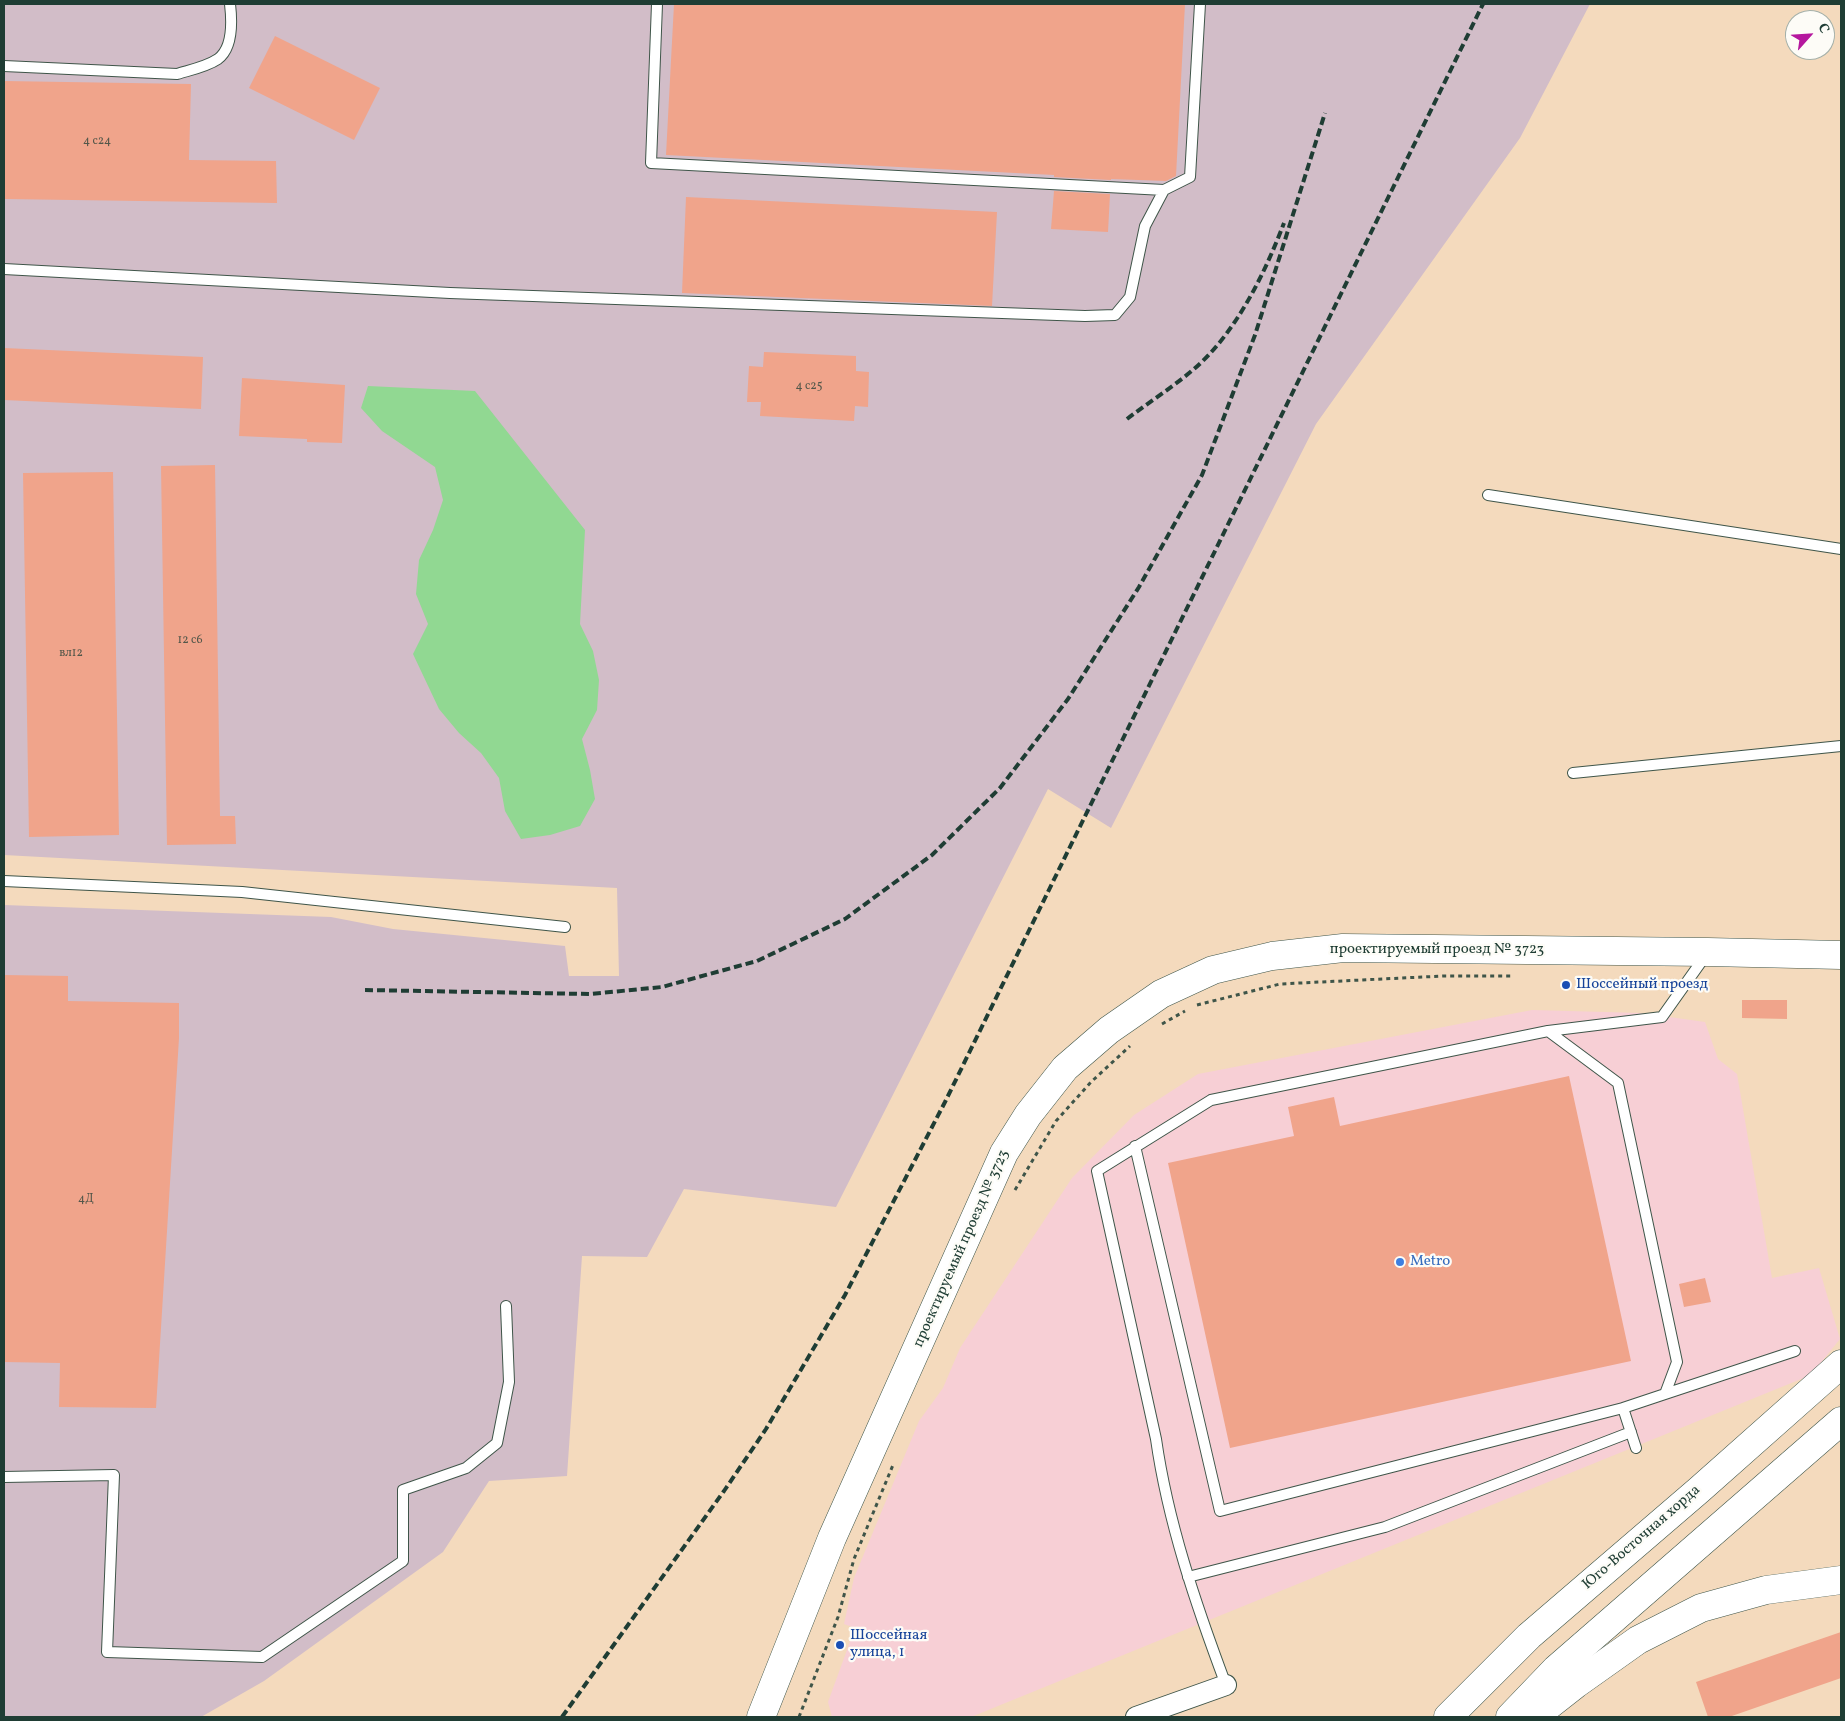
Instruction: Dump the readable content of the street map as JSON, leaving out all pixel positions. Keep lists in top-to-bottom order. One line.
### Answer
{"streets":{"main road":["проектируемый проезд № 3723","Юго-Восточная хорда"]},"places":["Шоссейный проезд","Metro","Шоссейная улица, 1"],"house_numbers":["4 с24","4 с25","12 с6","вл12","4Д"],"north":"top right"}
